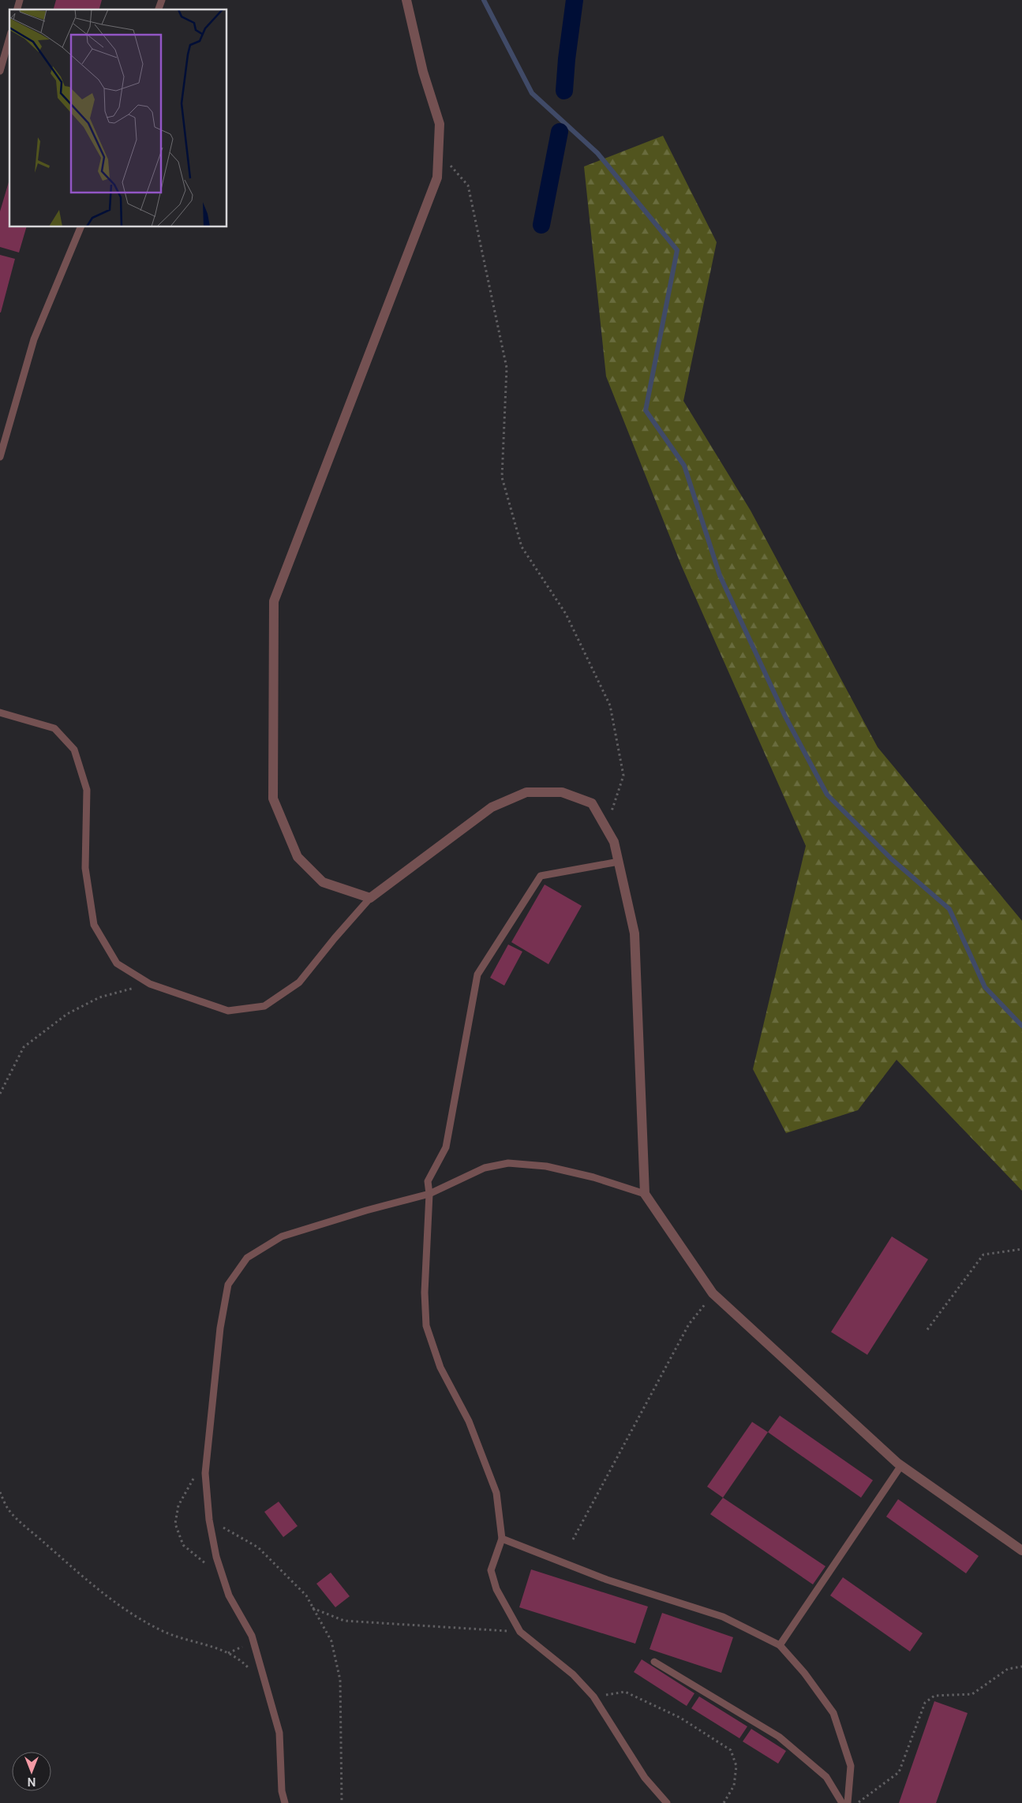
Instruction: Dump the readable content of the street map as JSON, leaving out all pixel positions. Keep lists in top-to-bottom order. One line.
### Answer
{"north":"bottom"}
